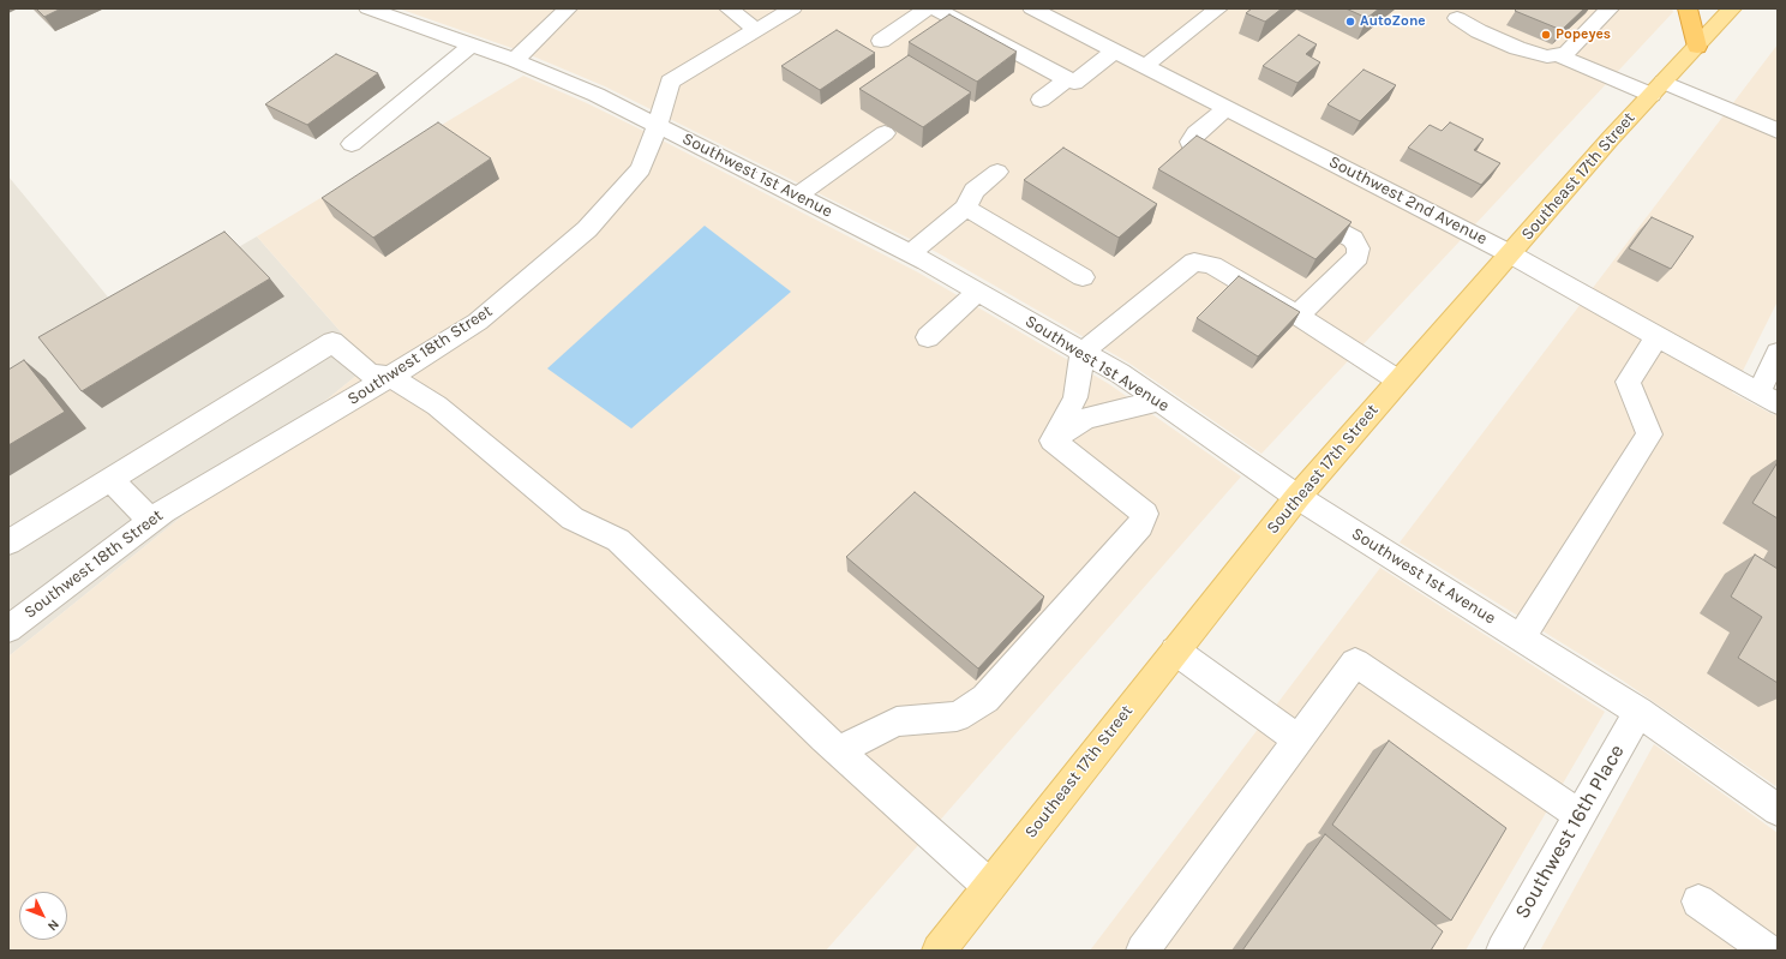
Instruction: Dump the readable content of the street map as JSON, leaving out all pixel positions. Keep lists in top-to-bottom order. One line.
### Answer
{"streets":{"main road":["Southeast 17th Street"],"street":["Southwest 1st Avenue","Southwest 2nd Avenue","Southwest 18th Street","Southwest 16th Place"]},"crossings":[["Southwest 1st Avenue","Southeast 17th Street"],["Southwest 1st Avenue","Southwest 18th Street"],["Southwest 1st Avenue","Southwest 16th Place"],["Southeast 17th Street","Southwest 2nd Avenue"]],"places":["AutoZone","Popeyes"],"north":"bottom right"}
